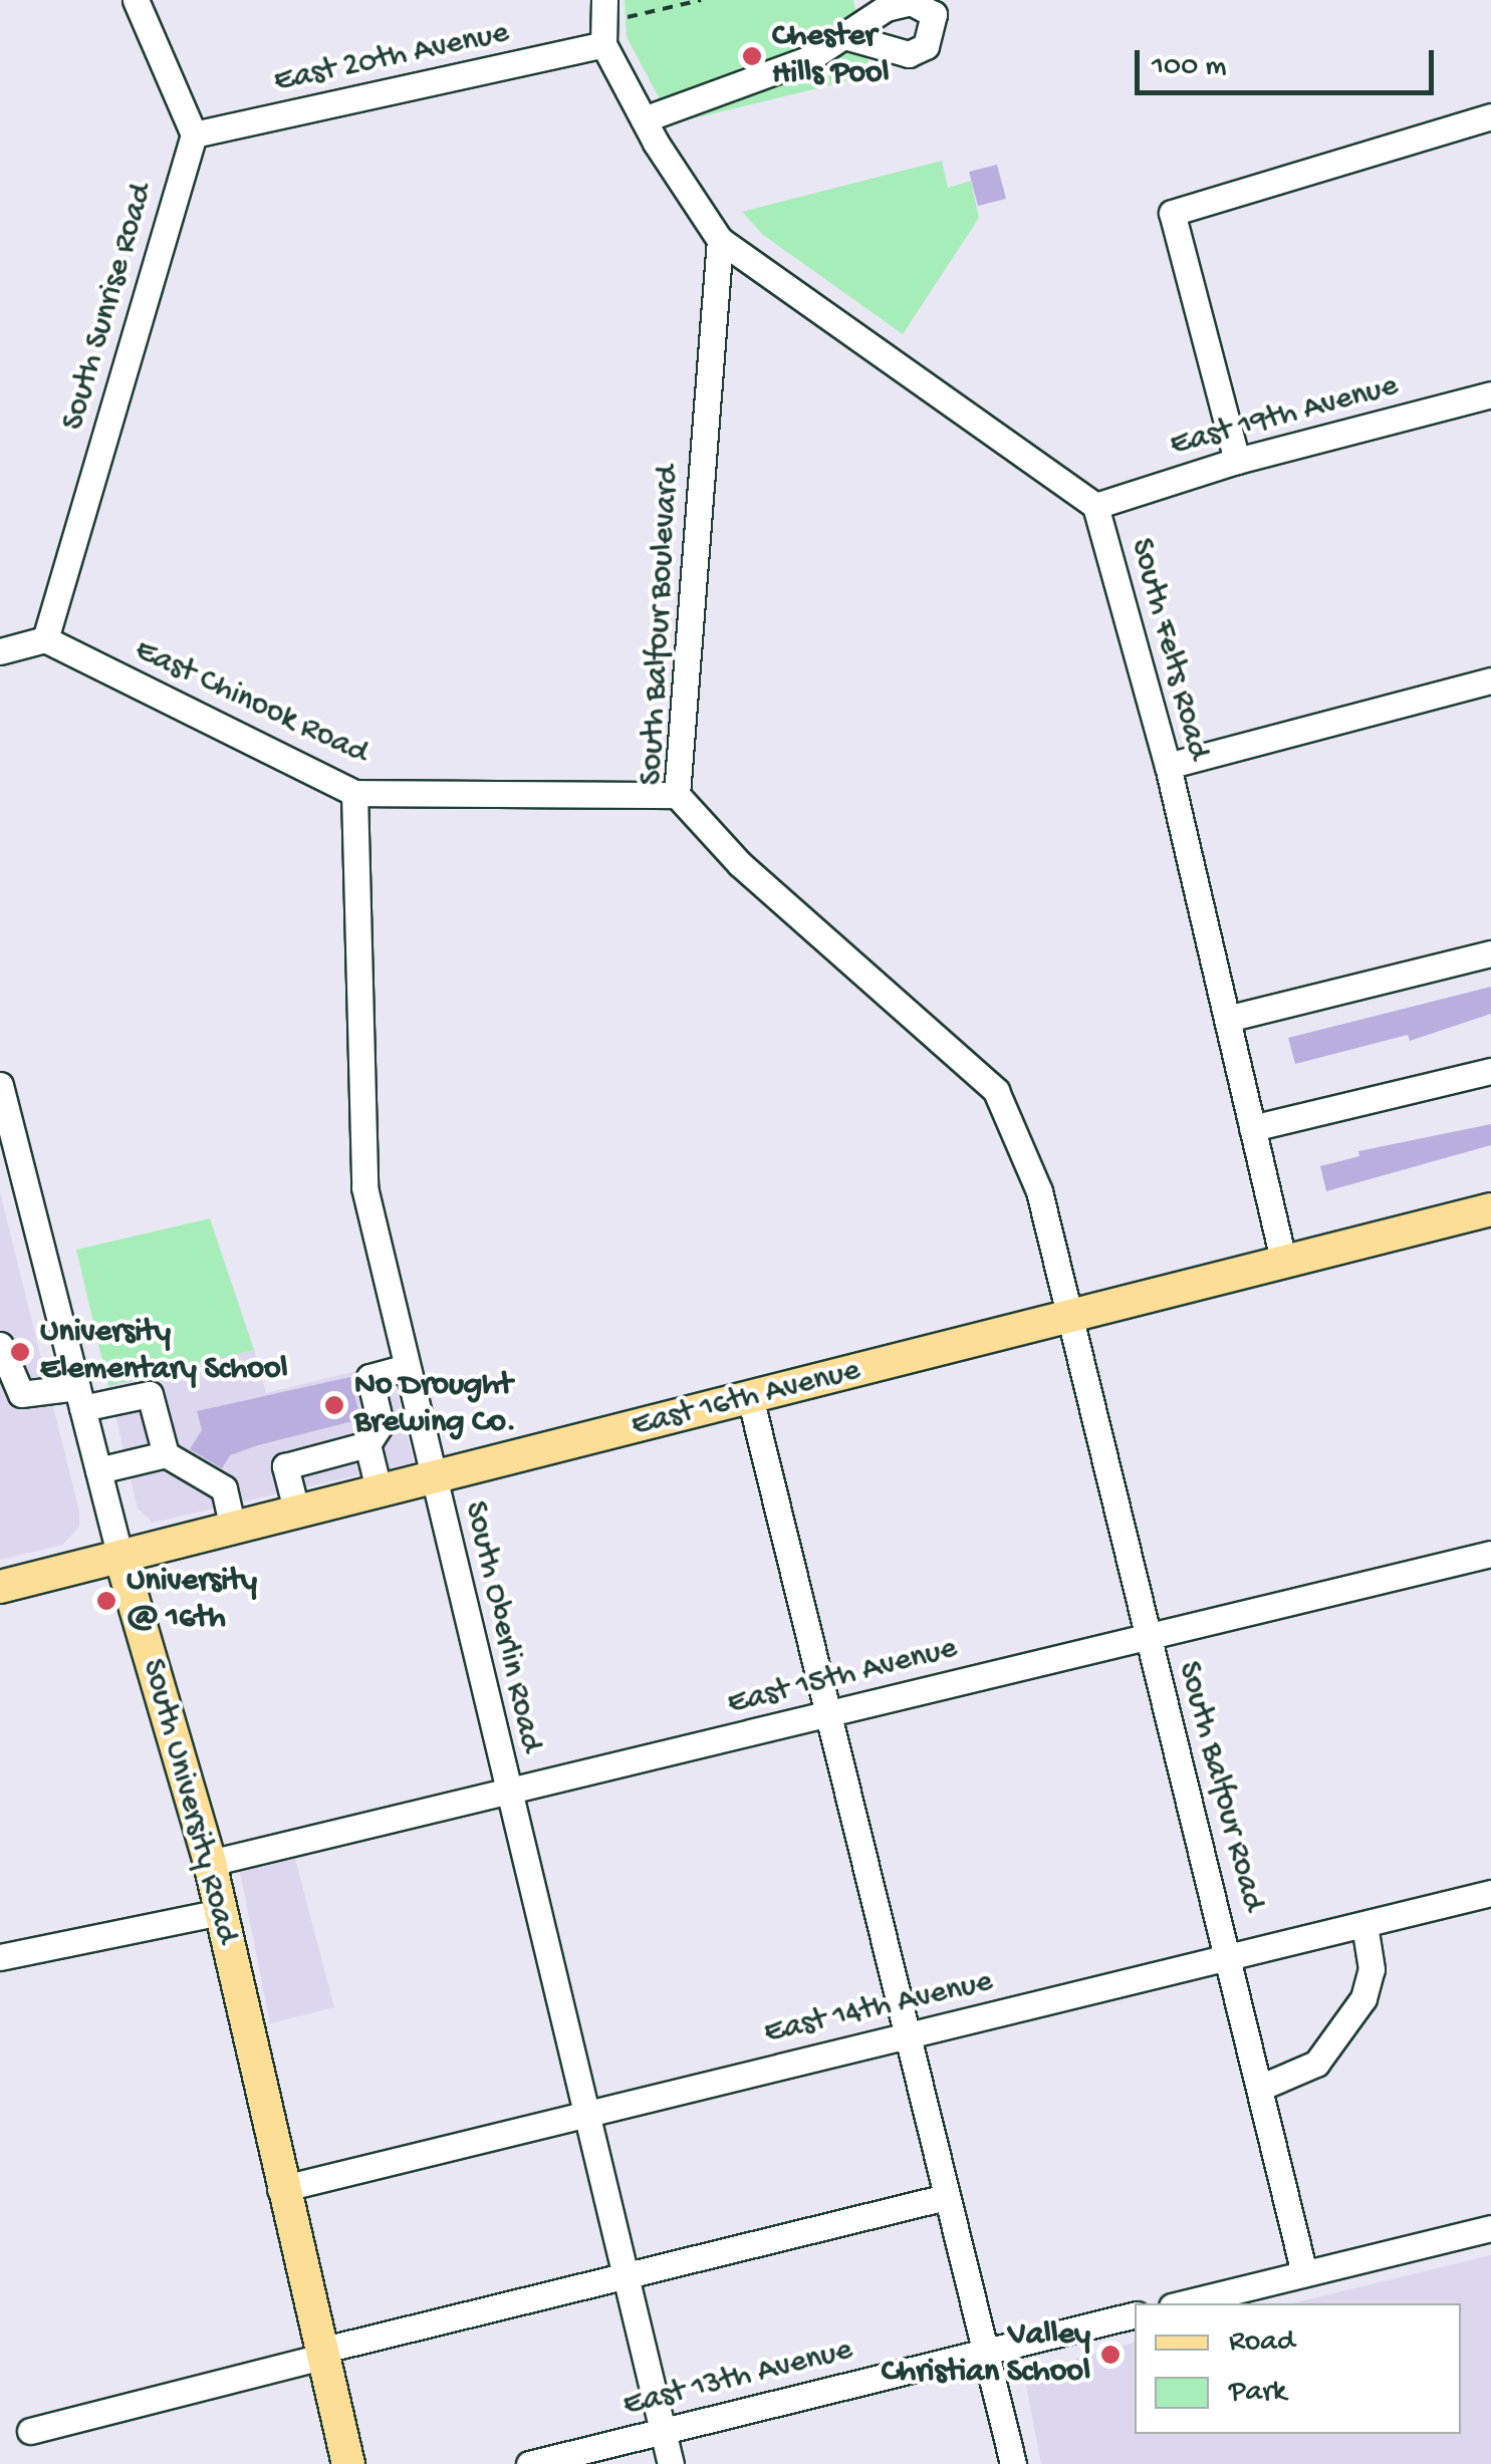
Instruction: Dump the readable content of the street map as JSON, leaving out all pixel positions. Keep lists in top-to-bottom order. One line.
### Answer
{"streets":{"main road":["East 16th Avenue","South University Road"],"street":["East 20th Avenue","South Sunrise Road","East 19th Avenue","South Balfour Boulevard","South Felts Road","East Chinook Road","South Oberlin Road","East 15th Avenue","South Balfour Road","East 14th Avenue","East 13th Avenue"]},"crossings":[["East 20th Avenue","South Sunrise Road"],["South Sunrise Road","East Chinook Road"],["East 19th Avenue","South Felts Road"],["South Balfour Boulevard","South Felts Road"],["South Balfour Boulevard","East Chinook Road"],["South Balfour Boulevard","East 16th Avenue"],["South Balfour Boulevard","South Balfour Road"],["South Felts Road","East 16th Avenue"],["East Chinook Road","South Oberlin Road"],["East 16th Avenue","South Oberlin Road"],["East 16th Avenue","South Balfour Road"],["East 16th Avenue","South University Road"],["South Oberlin Road","East 15th Avenue"],["South Oberlin Road","East 14th Avenue"],["South Oberlin Road","East 13th Avenue"],["East 15th Avenue","South Balfour Road"],["East 15th Avenue","South University Road"],["South Balfour Road","East 14th Avenue"],["South University Road","East 14th Avenue"]],"places":["Chester Hills Pool","University Elementary School","No Drought Brewing Co.","University @ 16th","Valley Christian School"],"legend":["Road","Park"],"scale_bar":"100 m"}
